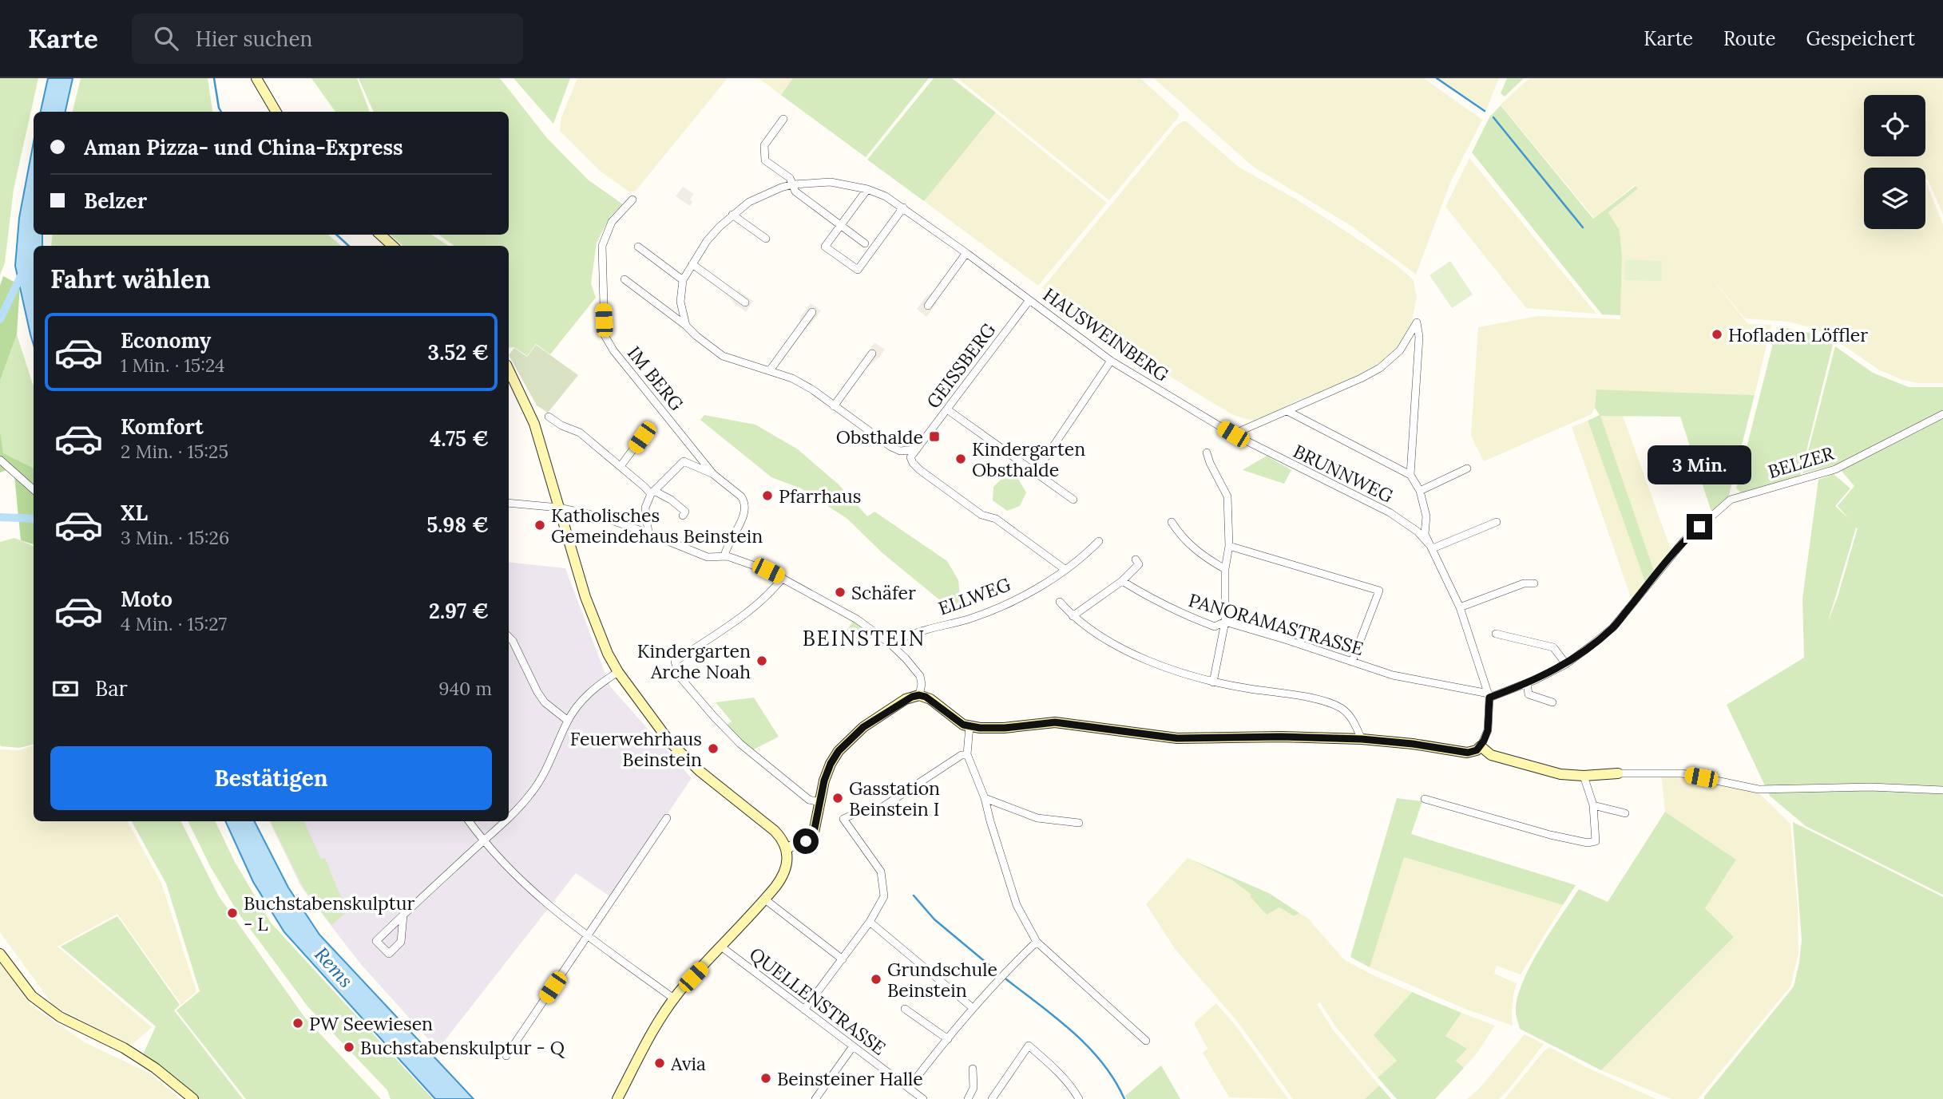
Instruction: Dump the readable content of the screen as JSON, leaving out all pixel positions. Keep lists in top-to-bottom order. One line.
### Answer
{"streets":{"street":["HAUSWEINBERG","GEISSBERG","IM BERG","BELZER","BRUNNWEG","ELLWEG","PANORAMASTRASSE","QUELLENSTRASSE"]},"crossings":[["HAUSWEINBERG","GEISSBERG"],["HAUSWEINBERG","BRUNNWEG"],["BELZER","BRUNNWEG"],["BELZER","PANORAMASTRASSE"],["BRUNNWEG","PANORAMASTRASSE"]],"districts":["BEINSTEIN"],"water":["Rems"],"places":{"other":["Hofladen Löffler","Kindergarten Obsthalde","Pfarrhaus","Katholisches Gemeindehaus Beinstein","Schäfer","Kindergarten Arche Noah","Feuerwehrhaus Beinstein","Gasstation Beinstein I","Buchstabenskulptur - L","Grundschule Beinstein","PW Seewiesen","Buchstabenskulptur - Q","Avia","Beinsteiner Halle"],"transit":["Obsthalde"]},"page":{"header":"Karte","search":"Hier suchen","nav":["Karte","Route","Gespeichert"],"banner":["Aman Pizza- und China-Express","Belzer"],"heading":"Fahrt wählen","list":[{"name":"Economy","note":"1 Min. · 15:24","value":"3.52 €"},{"name":"Komfort","note":"2 Min. · 15:25","value":"4.75 €"},{"name":"XL","note":"3 Min. · 15:26","value":"5.98 €"},{"name":"Moto","note":"4 Min. · 15:27","value":"2.97 €"}],"bubble":"3 Min.","pay":["Bar","940 m"],"buttons":"Bestätigen"}}
